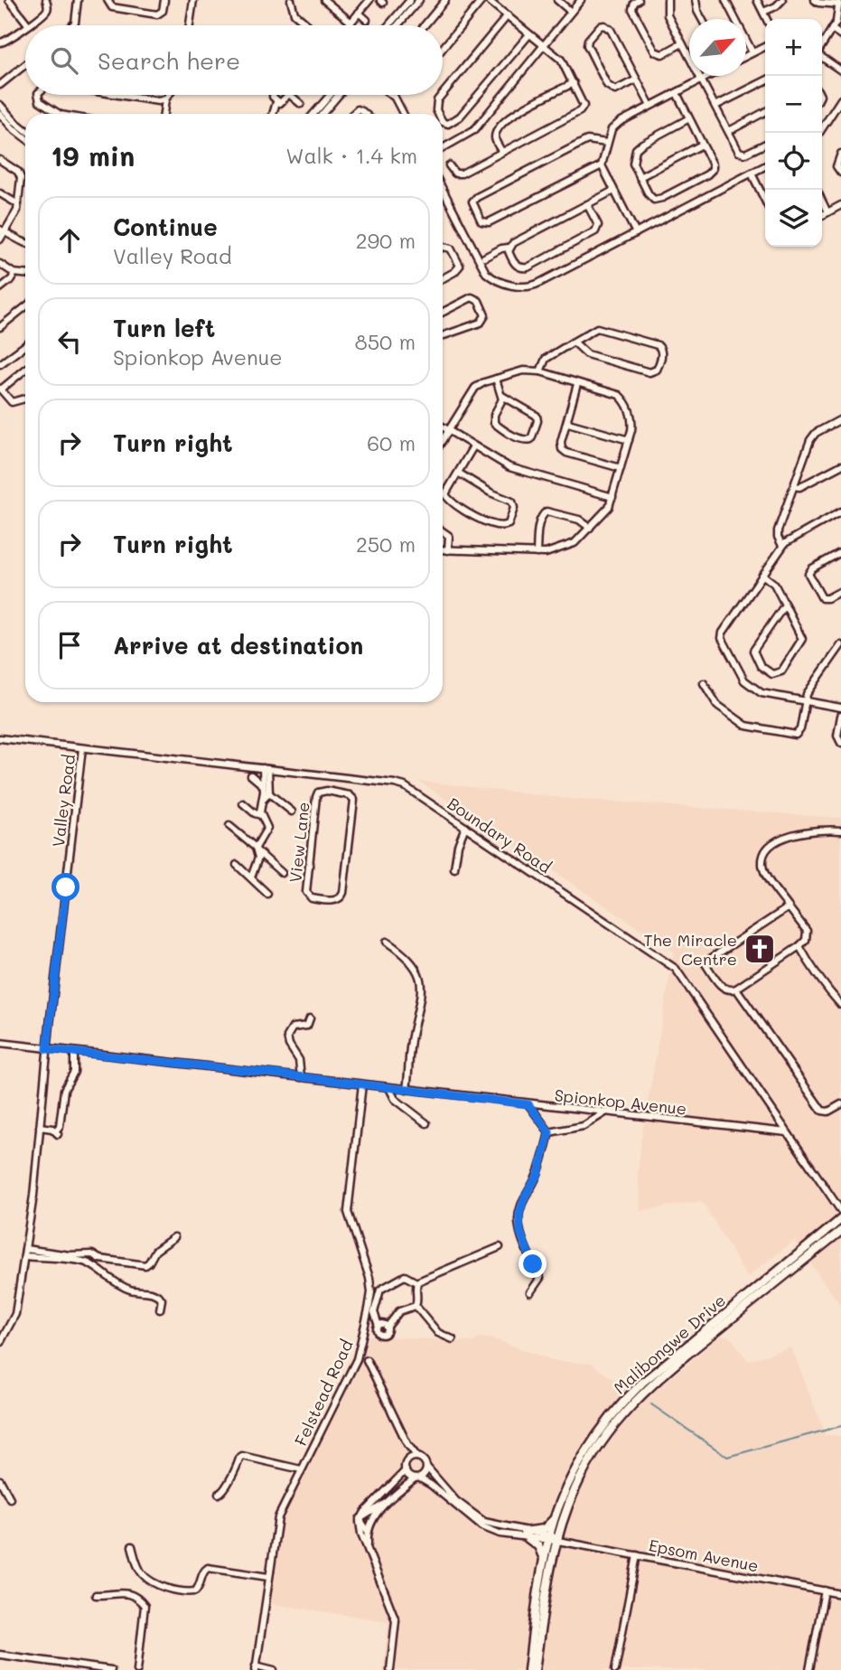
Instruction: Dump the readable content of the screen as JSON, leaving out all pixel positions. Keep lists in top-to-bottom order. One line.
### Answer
{"streets":{"main road":["Malibongwe Drive"],"street":["Valley Road","Boundary Road","View Lane","Spionkop Avenue","Felstead Road","Epsom Avenue"]},"crossings":[["Valley Road","Boundary Road"],["Valley Road","Spionkop Avenue"],["Boundary Road","Spionkop Avenue"],["Spionkop Avenue","Felstead Road"],["Malibongwe Drive","Epsom Avenue"]],"places":{"church":["The Miracle Centre"]},"north":"top right","page":{"map_buttons":["+","−"],"search":"Search here","heading":["19 min","Walk · 1.4 km"],"list":[["Continue","Valley Road","290 m"],["Turn left","Spionkop Avenue","850 m"],["Turn right","60 m"],["Turn right","250 m"],"Arrive at destination"]}}
